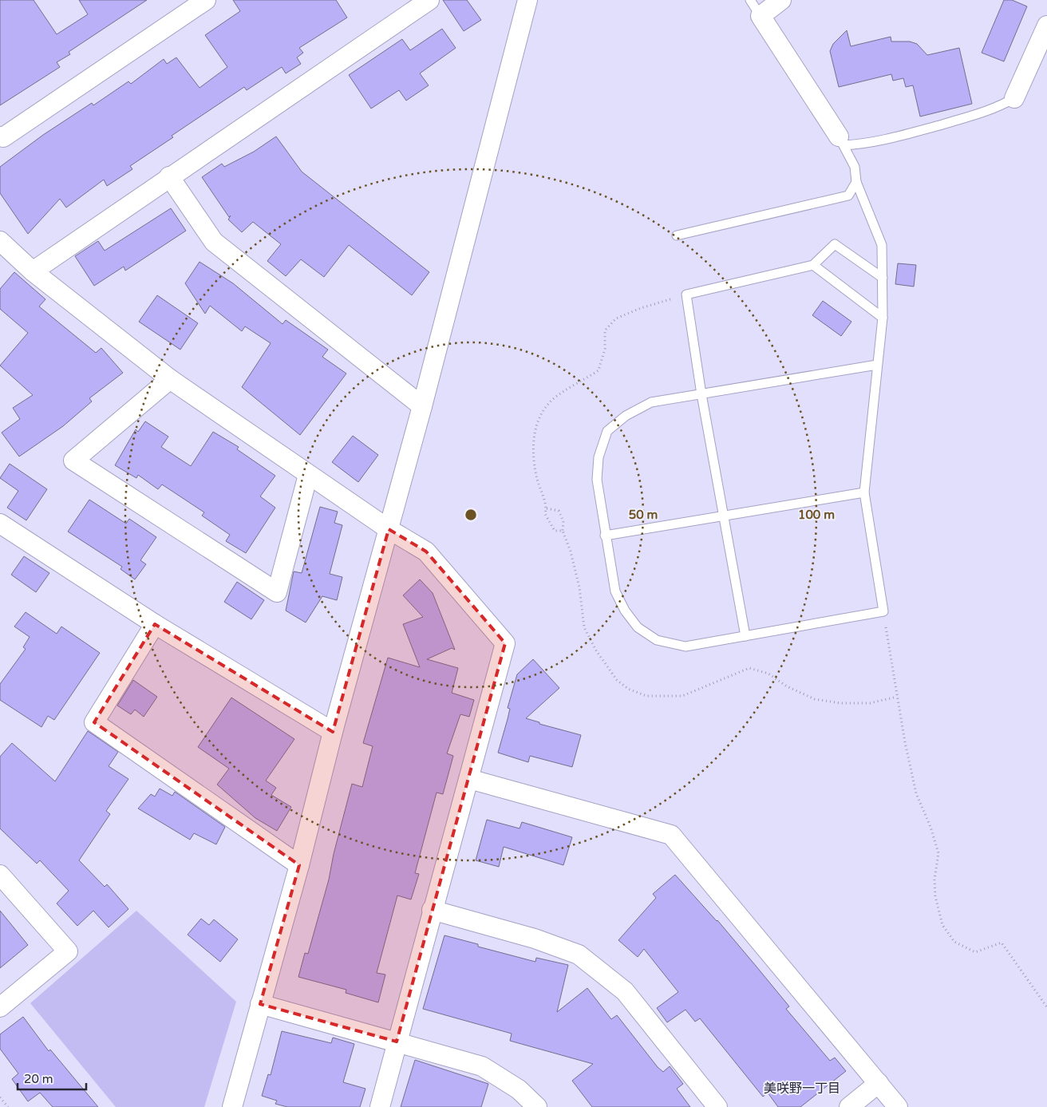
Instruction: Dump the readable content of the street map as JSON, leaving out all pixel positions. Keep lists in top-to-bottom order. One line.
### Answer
{"districts":["美咲野一丁目"],"scale_bar":"20 m","rings":["50 m","100 m"]}
